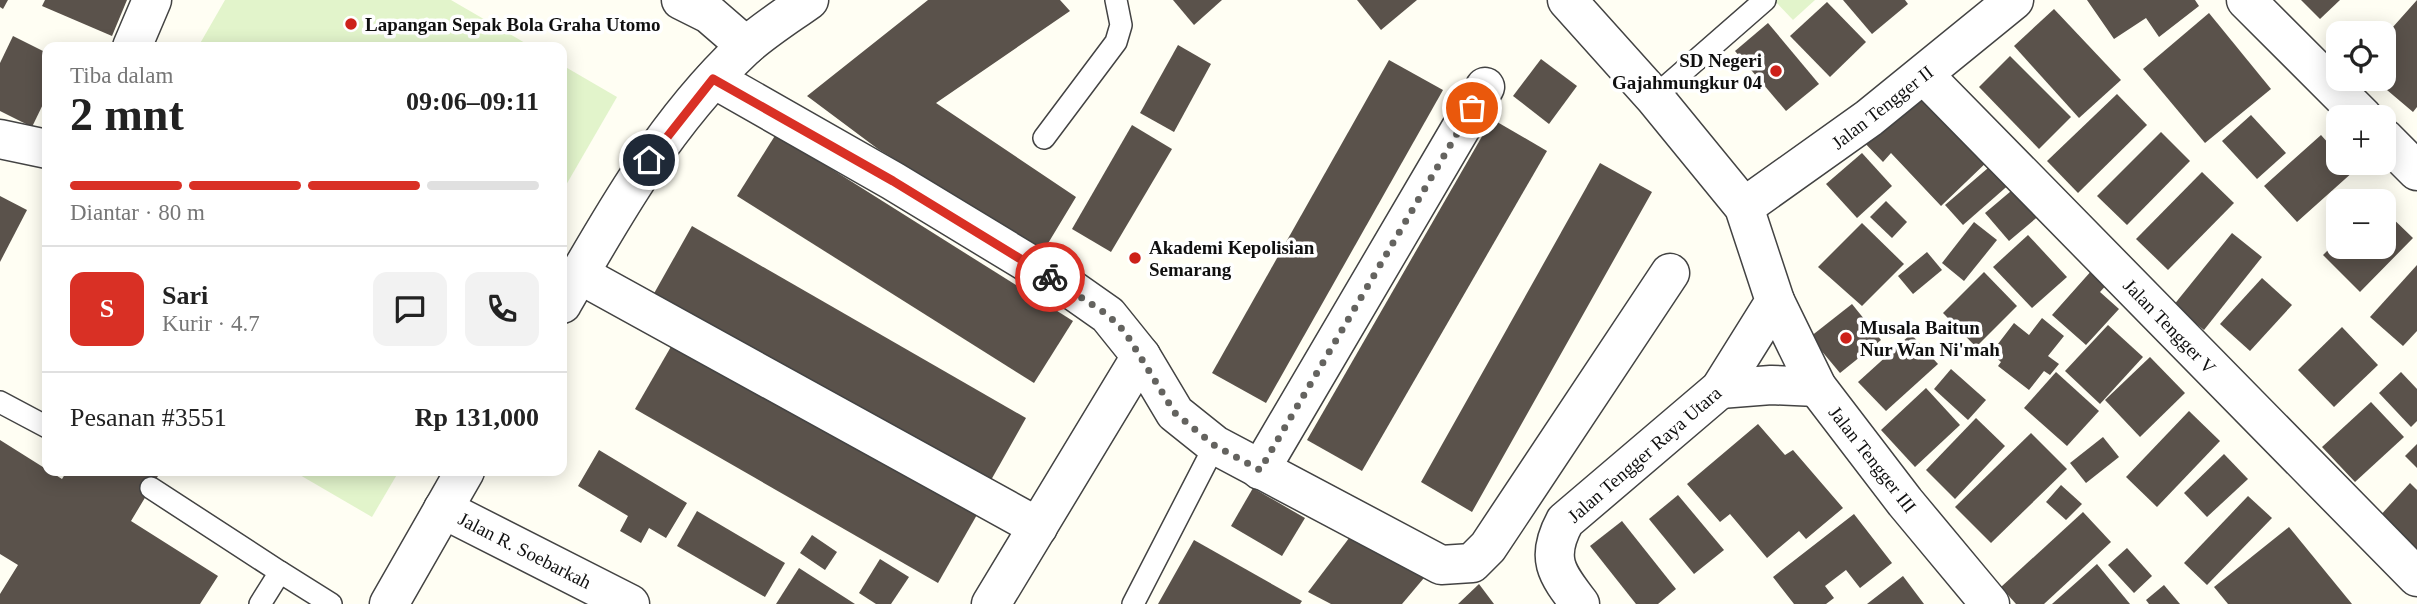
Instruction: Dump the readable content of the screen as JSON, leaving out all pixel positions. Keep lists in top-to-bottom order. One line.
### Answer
{"streets":{"street":["Jalan Tengger II","Jalan Tengger V","Jalan Tengger Raya Utara","Jalan Tengger III","Jalan R. Soebarkah"]},"crossings":[["Jalan Tengger II","Jalan Tengger V"],["Jalan Tengger Raya Utara","Jalan Tengger III"]],"places":["Lapangan Sepak Bola Graha Utomo","SD Negeri Gajahmungkur 04","Akademi Kepolisian Semarang","Musala Baitun Nur Wan Ni'mah"],"page":{"map_buttons":["+","−"],"heading":["2 mnt","Tiba dalam","09:06–09:11"],"panel":["Sari","Kurir · 4.7","Pesanan #3551","Rp 131,000"],"bar":"Diantar · 80 m","round":"S"}}
